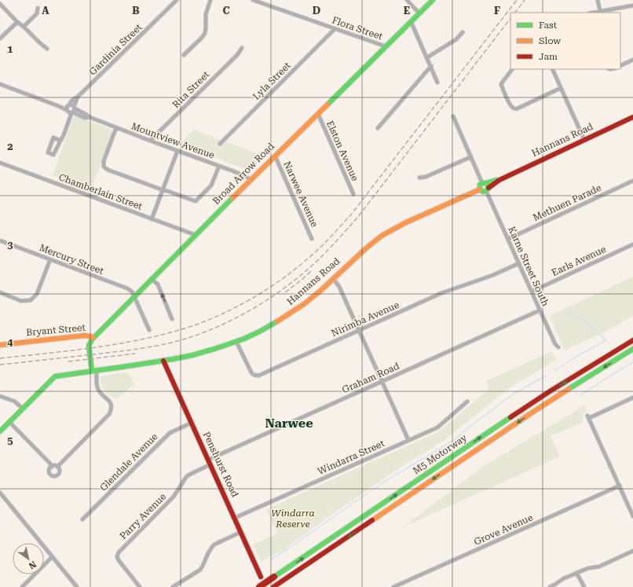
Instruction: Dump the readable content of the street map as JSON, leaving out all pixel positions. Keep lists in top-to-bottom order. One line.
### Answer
{"streets":{"main road":["Hannans Road","Broad Arrow Road","Bryant Street","M5 Motorway","Penshurst Road"],"street":["Flora Street","Gardinia Street","Lyla Street","Rita Street","Mountview Avenue","Elston Avenue","Chamberlain Street","Narwee Avenue","Methuen Parade","Mercury Street","Earls Avenue","Karne Street South","Nirimba Avenue","Graham Road","Windarra Street","Glendale Avenue","Parry Avenue","Grove Avenue"]},"crossings":[["Flora Street","Lyla Street"],["Flora Street","Broad Arrow Road"],["Gardinia Street","Mountview Avenue"],["Rita Street","Mountview Avenue"],["Hannans Road","Broad Arrow Road"],["Hannans Road","Karne Street South"],["Hannans Road","Nirimba Avenue"],["Hannans Road","Penshurst Road"],["Mountview Avenue","Broad Arrow Road"],["Elston Avenue","Broad Arrow Road"],["Broad Arrow Road","Chamberlain Street"],["Broad Arrow Road","Narwee Avenue"],["Broad Arrow Road","Mercury Street"],["Broad Arrow Road","Bryant Street"],["Methuen Parade","Karne Street South"],["Earls Avenue","Karne Street South"],["Karne Street South","Nirimba Avenue"],["Karne Street South","Graham Road"],["Graham Road","Penshurst Road"],["Graham Road","Parry Avenue"],["Windarra Street","Penshurst Road"],["Glendale Avenue","Penshurst Road"],["Penshurst Road","Parry Avenue"]],"districts":["Narwee"],"parks":["Windarra Reserve"],"legend":["Fast","Slow","Jam"],"north":"bottom right","grid":{"columns":["A","B","C","D","E","F"],"rows":["1","2","3","4","5"]}}
